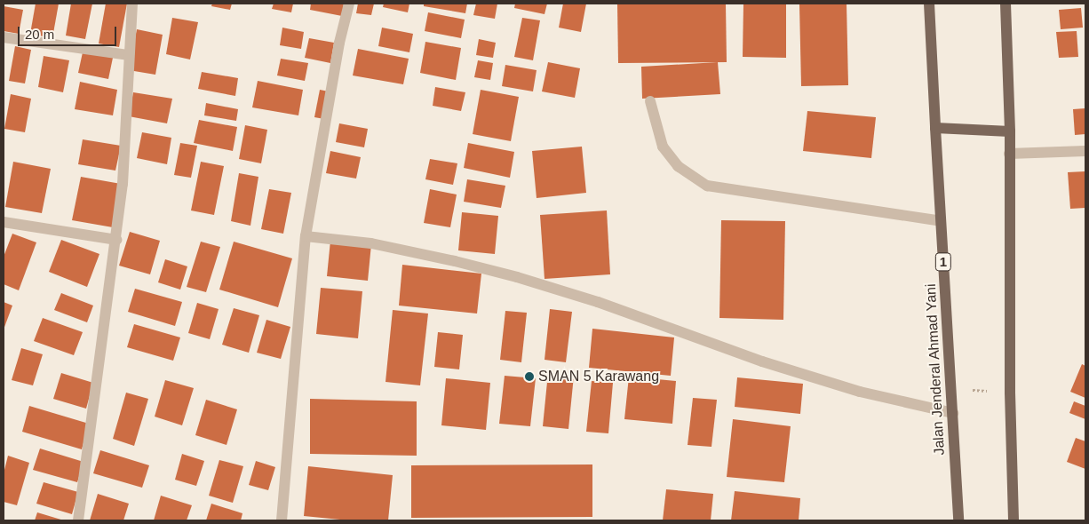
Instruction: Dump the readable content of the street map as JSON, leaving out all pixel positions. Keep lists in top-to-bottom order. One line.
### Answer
{"streets":{"main road":["1","Jalan Jenderal Ahmad Yani"]},"places":["SMAN 5 Karawang"],"scale_bar":"20 m"}
